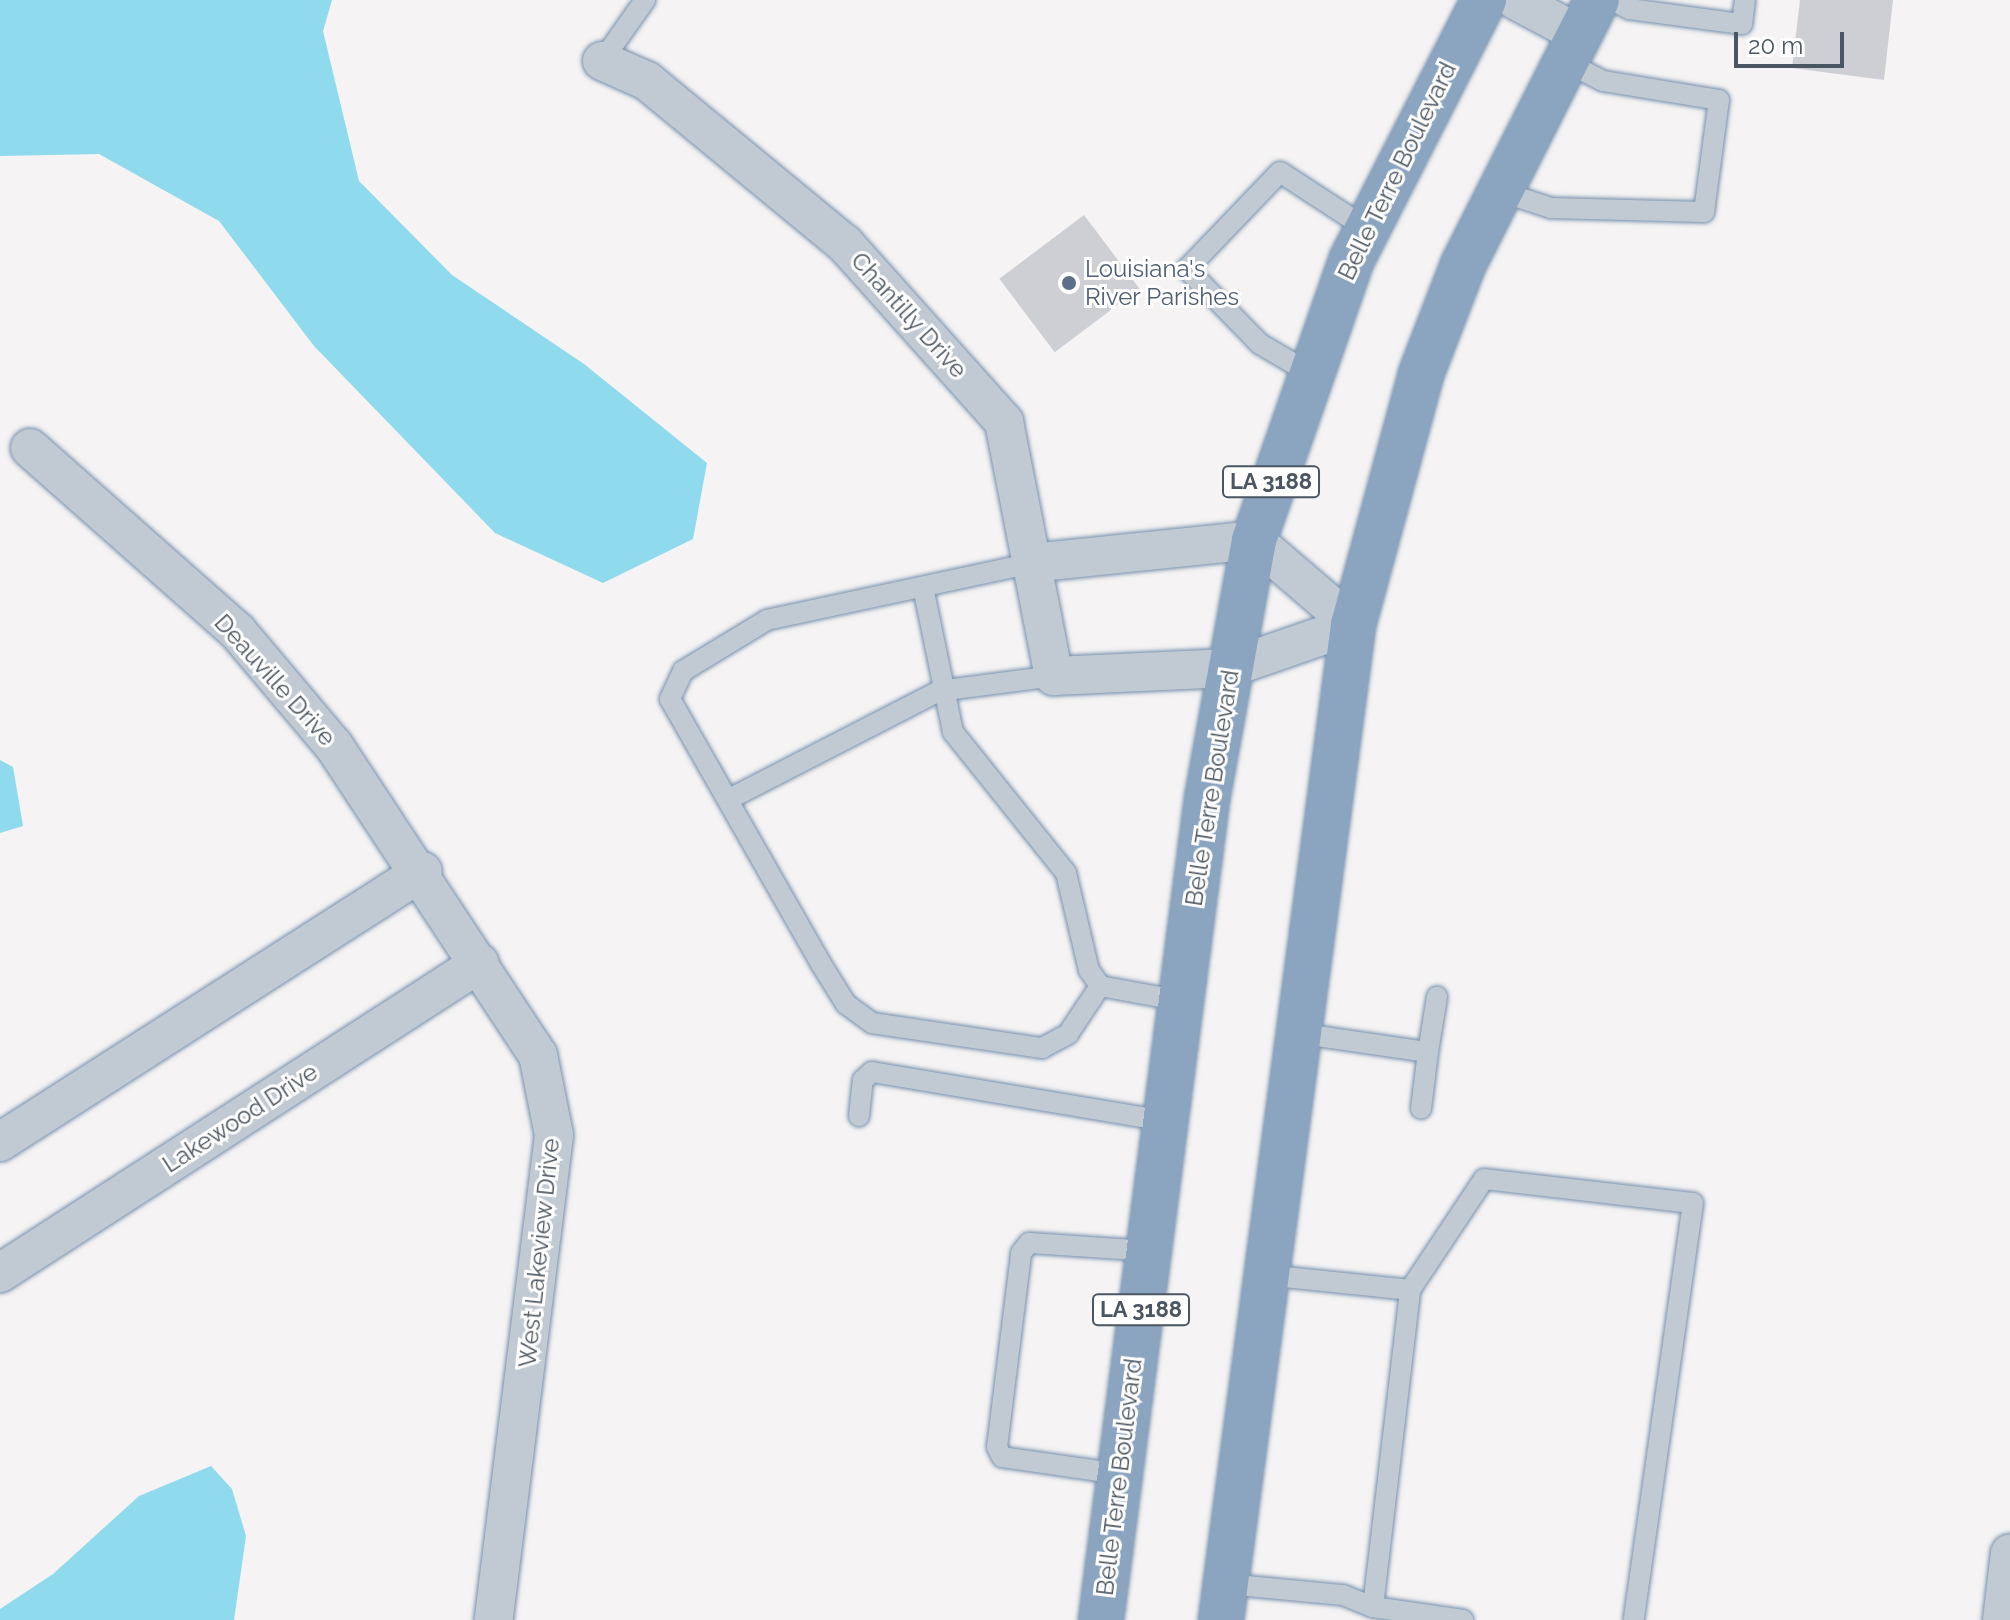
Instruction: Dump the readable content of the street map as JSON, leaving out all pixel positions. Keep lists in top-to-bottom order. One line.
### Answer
{"streets":{"highway":["Belle Terre Boulevard","LA 3188"],"street":["Chantilly Drive","Deauville Drive","Lakewood Drive","West Lakeview Drive"]},"crossings":[["Deauville Drive","West Lakeview Drive"],["Lakewood Drive","West Lakeview Drive"]],"places":["Louisiana's River Parishes"],"scale_bar":"20 m"}
